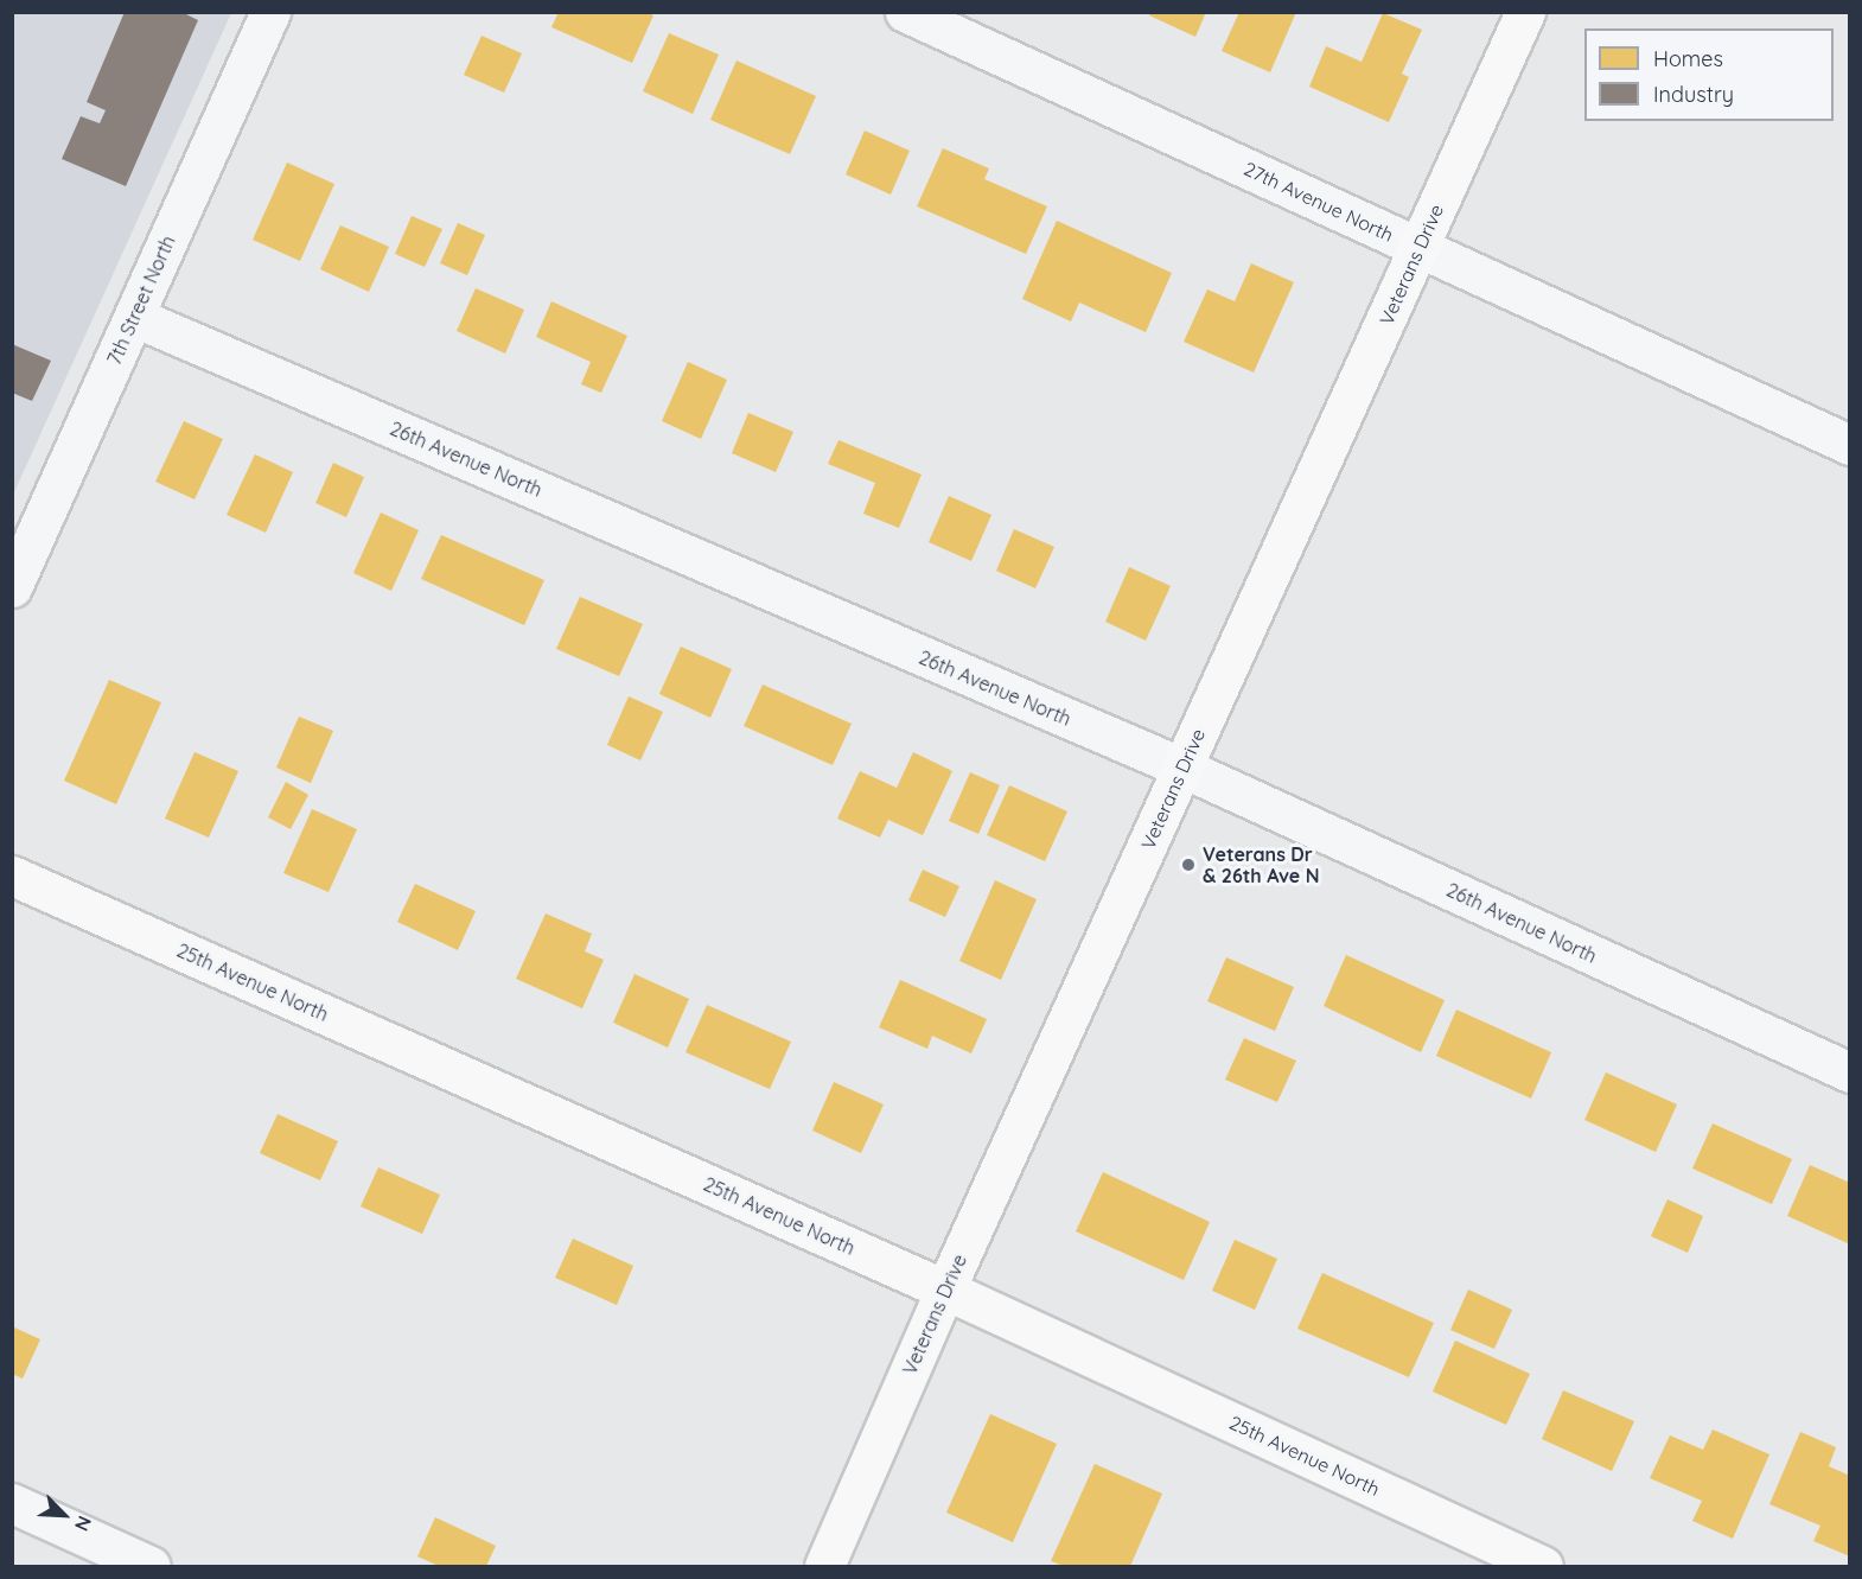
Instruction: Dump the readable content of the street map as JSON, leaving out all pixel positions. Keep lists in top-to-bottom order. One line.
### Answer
{"streets":{"main road":["Veterans Drive","25th Avenue North"],"street":["27th Avenue North","7th Street North","26th Avenue North"]},"crossings":[["27th Avenue North","Veterans Drive"],["Veterans Drive","26th Avenue North"],["Veterans Drive","25th Avenue North"],["7th Street North","26th Avenue North"]],"places":["Veterans Dr & 26th Ave N"],"legend":["Homes","Industry"],"north":"bottom right"}
